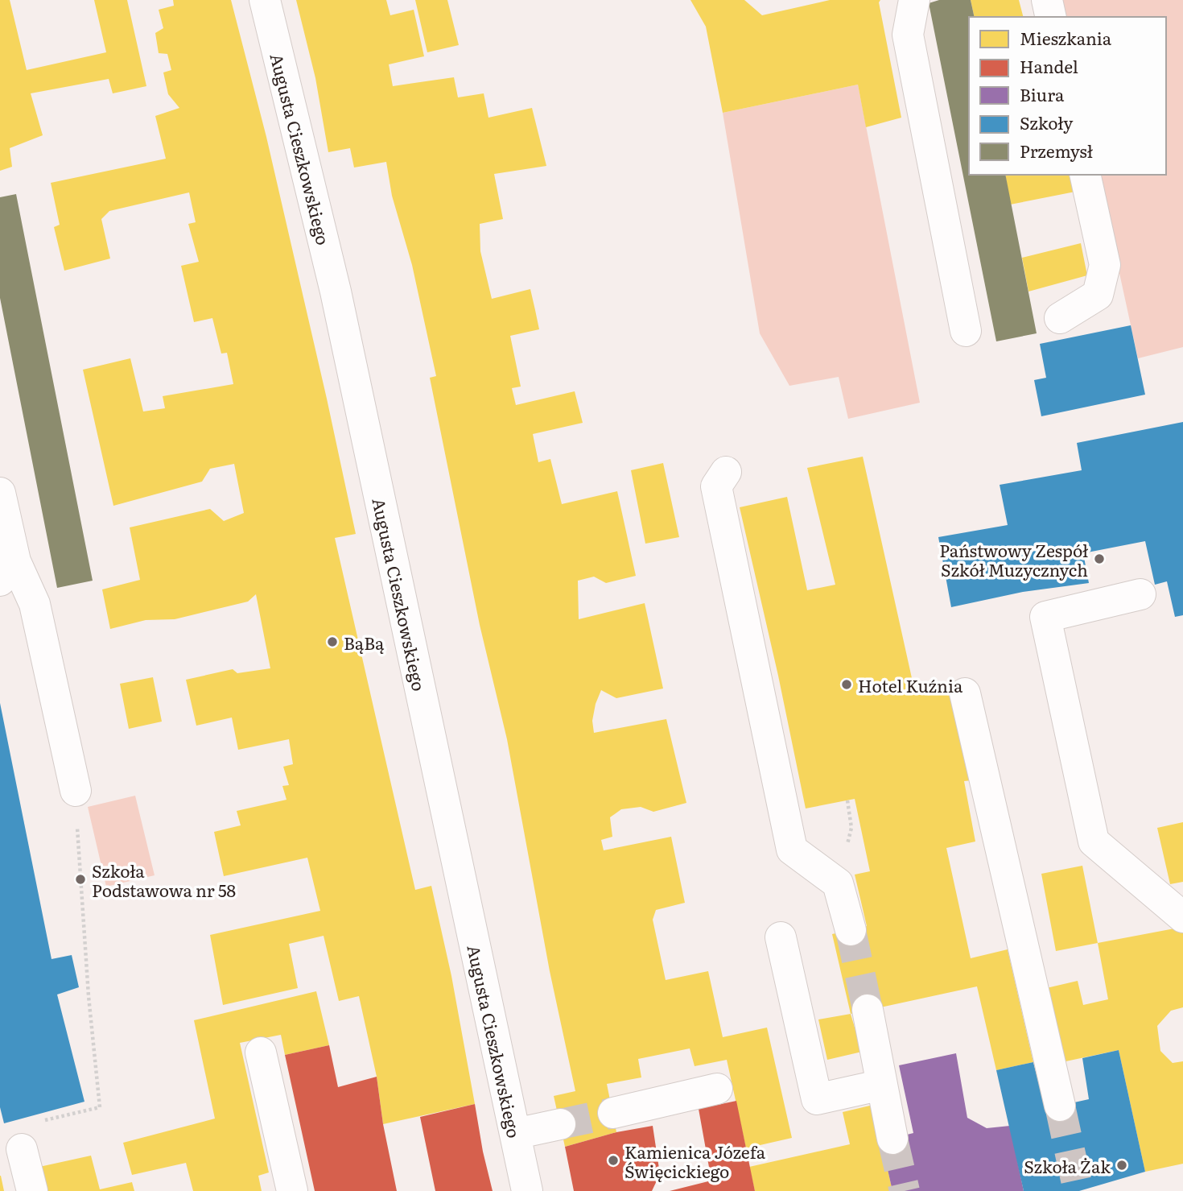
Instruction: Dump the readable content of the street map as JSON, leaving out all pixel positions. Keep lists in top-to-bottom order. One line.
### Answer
{"streets":{"street":["Augusta Cieszkowskiego"]},"places":["Państwowy Zespół Szkół Muzycznych","BąBą","Hotel Kuźnia","Szkoła Podstawowa nr 58","Kamienica Józefa Święcickiego","Szkoła Żak"],"legend":["Mieszkania","Handel","Biura","Szkoły","Przemysł"]}
